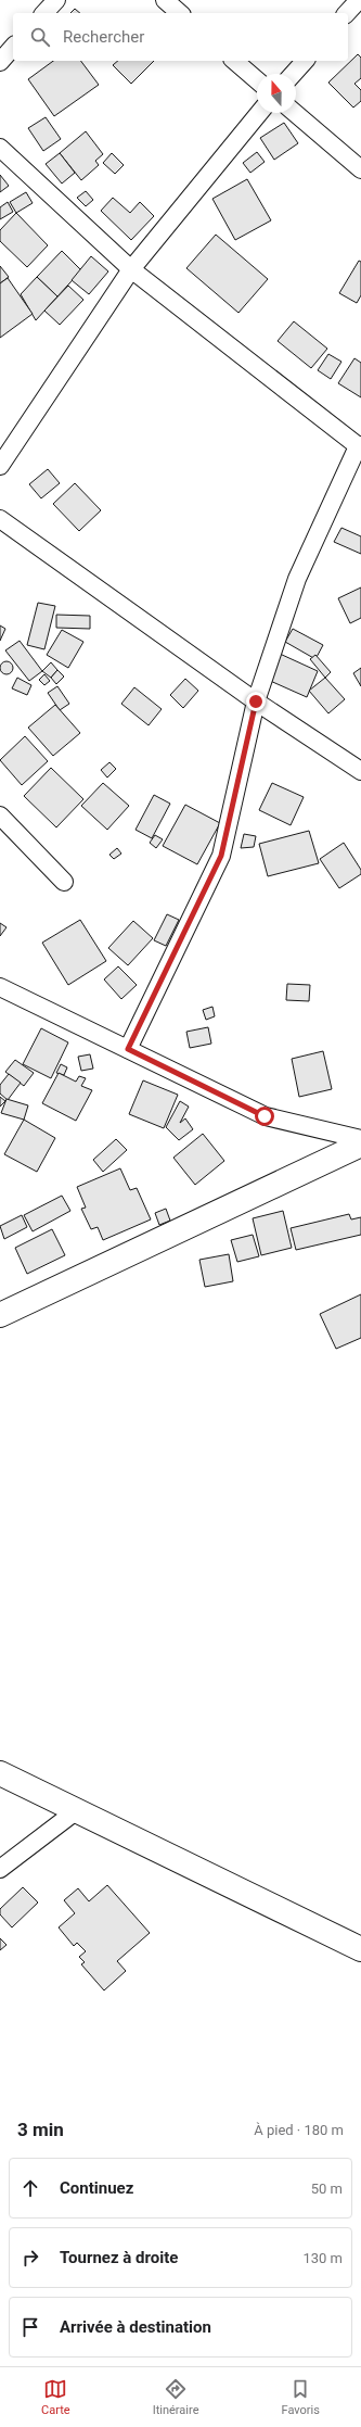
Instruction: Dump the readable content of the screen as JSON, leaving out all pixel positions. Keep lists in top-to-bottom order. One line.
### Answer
{"north":"top","page":{"search":"Rechercher","heading":["3 min","À pied · 180 m"],"list":[["Continuez","50 m"],["Tournez à droite","130 m"],"Arrivée à destination"],"nav":["Carte","Itinéraire","Favoris"]}}
